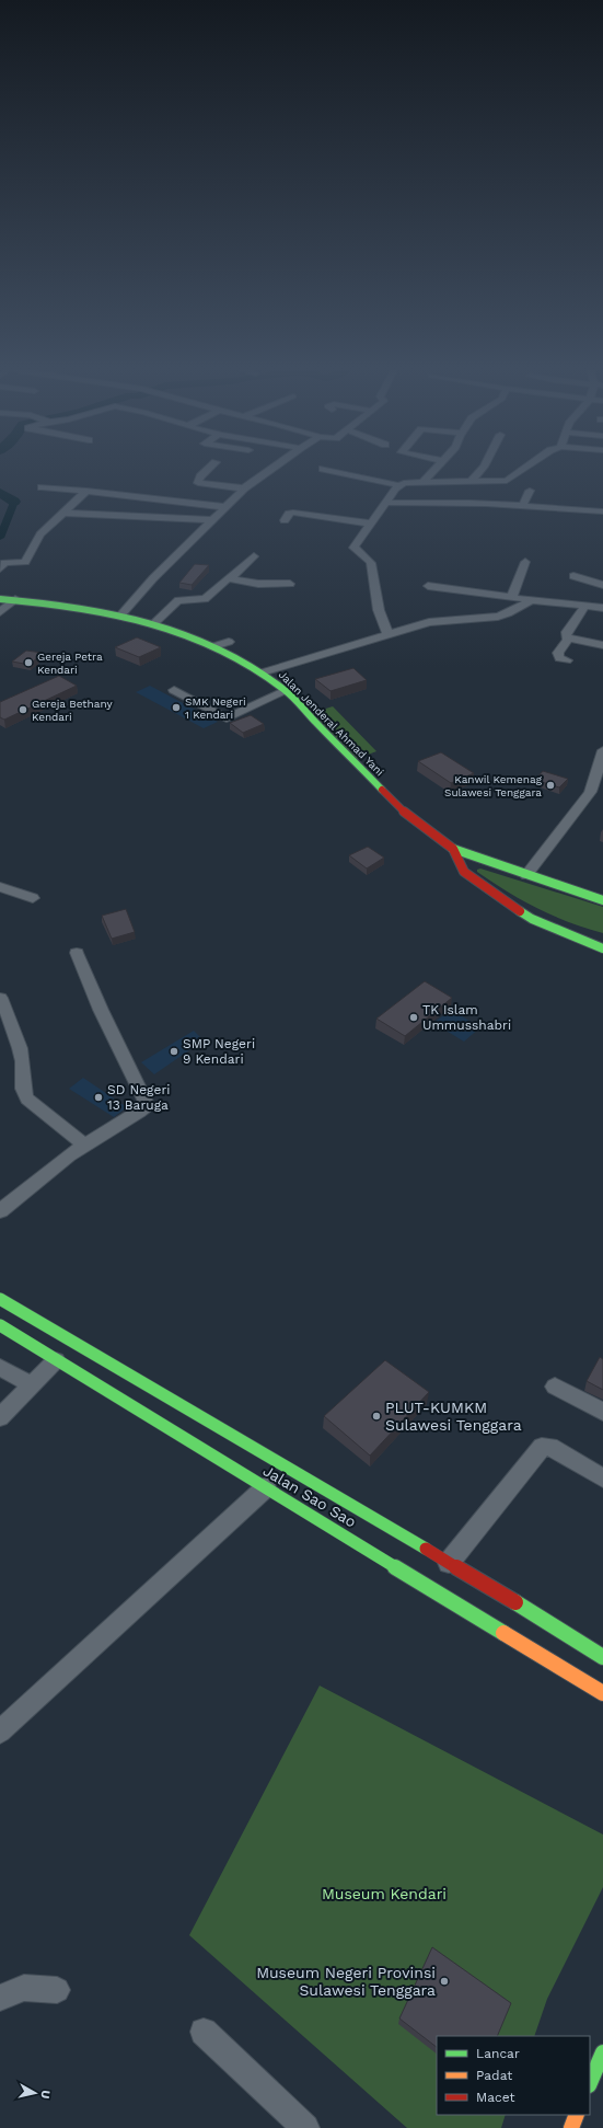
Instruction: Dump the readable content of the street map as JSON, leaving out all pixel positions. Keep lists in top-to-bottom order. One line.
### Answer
{"streets":{"main road":["Jalan Jenderal Ahmad Yani","Jalan Sao Sao"]},"parks":["Museum Kendari"],"places":["Gereja Petra Kendari","SMK Negeri 1 Kendari","Gereja Bethany Kendari","Kanwil Kemenag Sulawesi Tenggara","TK Islam Ummusshabri","SMP Negeri 9 Kendari","SD Negeri 13 Baruga","PLUT-KUMKM Sulawesi Tenggara","Museum Negeri Provinsi Sulawesi Tenggara"],"legend":["Lancar","Padat","Macet"],"north":"right"}
